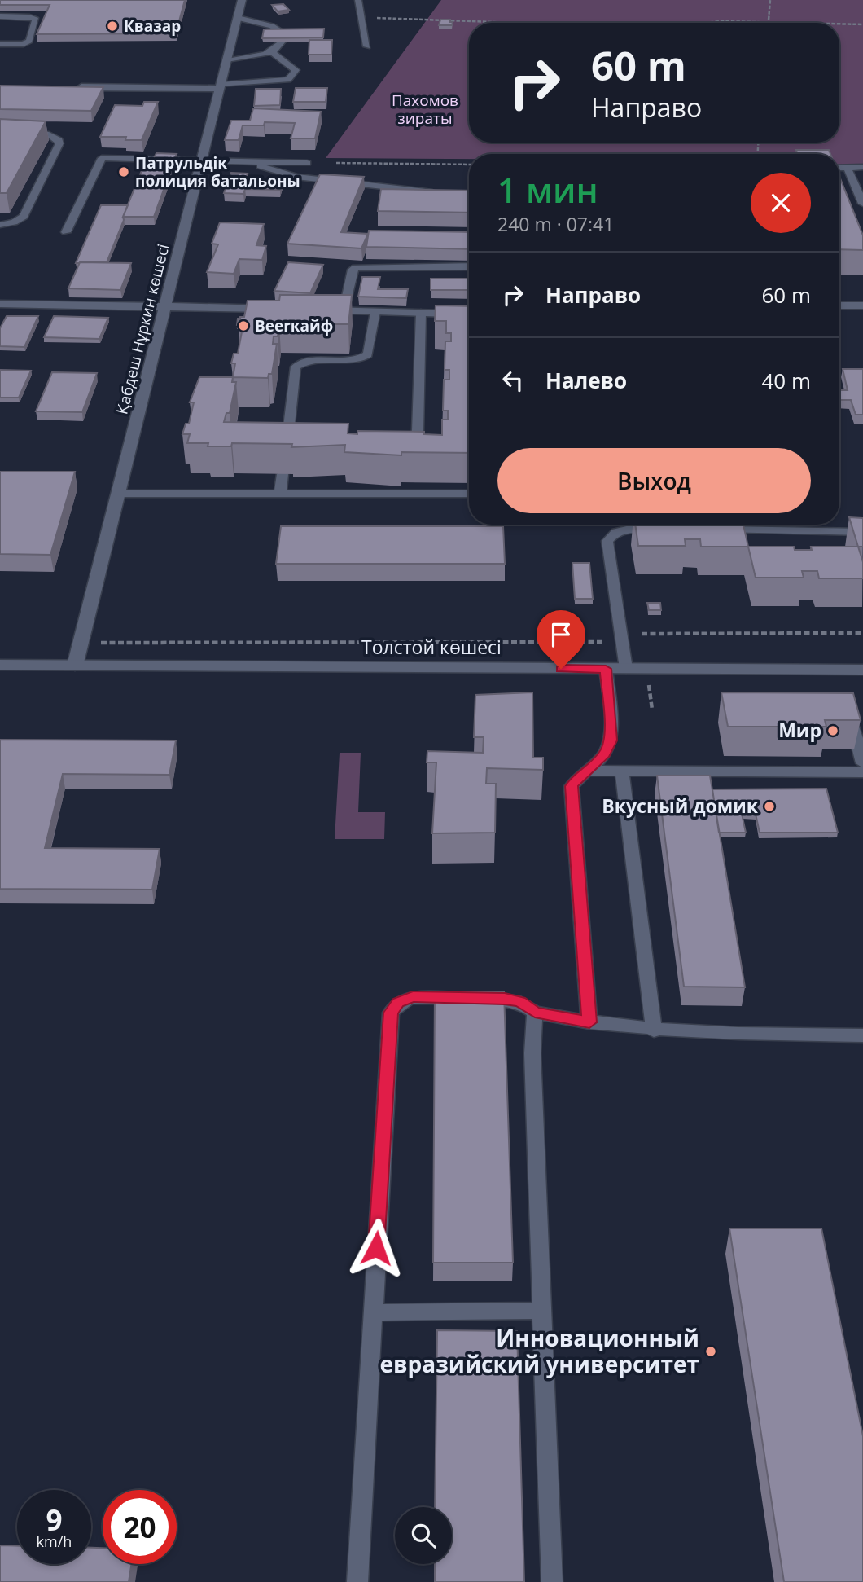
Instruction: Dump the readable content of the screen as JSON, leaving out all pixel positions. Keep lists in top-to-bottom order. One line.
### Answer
{"streets":{"street":["Қабдеш Нұркин көшесі","Толстой көшесі"]},"crossings":[["Қабдеш Нұркин көшесі","Толстой көшесі"]],"parks":["Пахомов зираты"],"places":["Квазар","Патрульдік полиция батальоны","Beerкайф","Мир","Вкусный домик","Инновационный евразийский университет"],"page":{"turn":["60 m","Направо"],"heading":["1 мин","240 m · 07:41"],"list":[{"name":"Направо","value":"60 m"},{"name":"Налево","value":"40 m"}],"buttons":"Выход","speed":"9 km/h","limit":"20"}}
